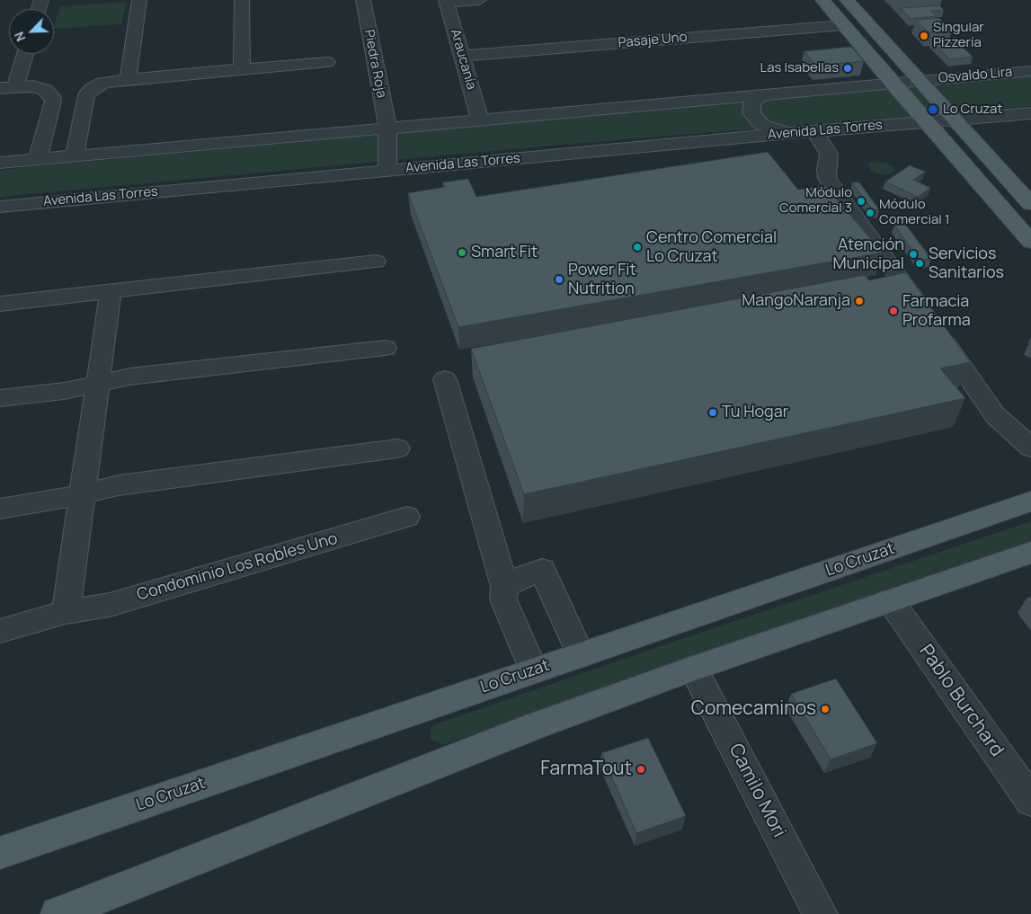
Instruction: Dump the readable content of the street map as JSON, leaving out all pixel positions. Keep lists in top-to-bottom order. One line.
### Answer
{"streets":{"main road":["Lo Cruzat"],"street":["Pasaje Uno","Araucanía","Piedra Roja","Osvaldo Lira","Avenida Las Torres","Condominio Los Robles Uno","Pablo Burchard","Camilo Mori"]},"crossings":[["Pasaje Uno","Araucanía"],["Piedra Roja","Avenida Las Torres"]],"places":["Singular Pizzería","Las Isabellas","Lo Cruzat","Módulo Comercial 3","Módulo Comercial 1","Centro Comercial Lo Cruzat","Smart Fit","Atención Municipal","Servicios Sanitarios","Power Fit Nutrition","MangoNaranja","Farmacia Profarma","Tu Hogar","Comecaminos","FarmaTout"],"north":"bottom left"}
